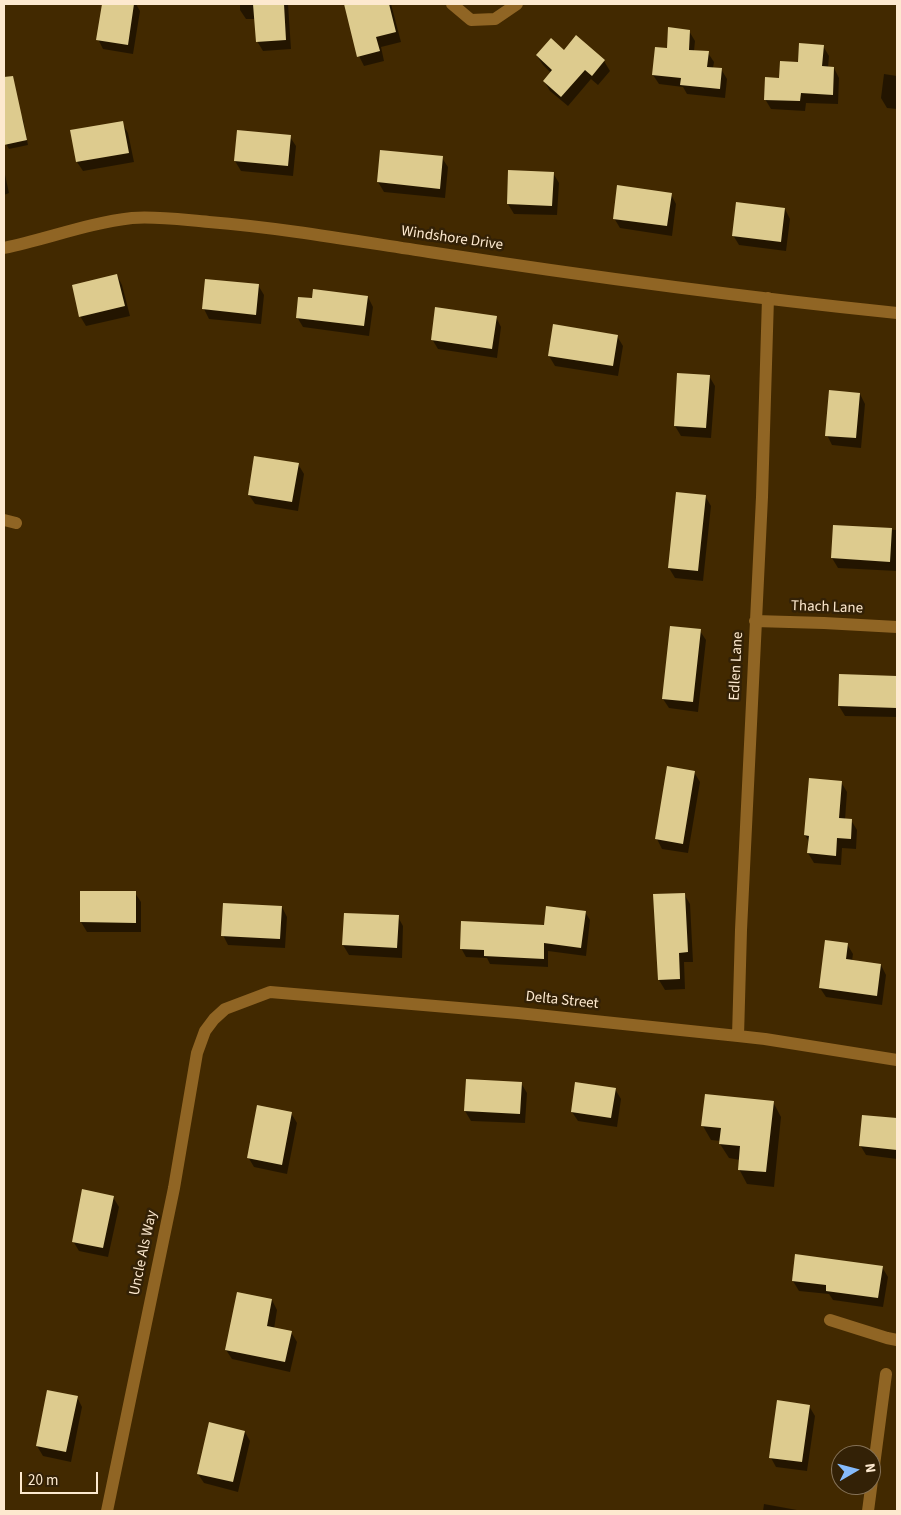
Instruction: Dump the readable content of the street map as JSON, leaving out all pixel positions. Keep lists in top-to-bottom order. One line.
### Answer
{"streets":{"street":["Windshore Drive","Thach Lane","Edlen Lane","Delta Street","Uncle Als Way"]},"crossings":[["Windshore Drive","Edlen Lane"],["Thach Lane","Edlen Lane"],["Edlen Lane","Delta Street"],["Delta Street","Uncle Als Way"]],"scale_bar":"20 m","north":"right"}
